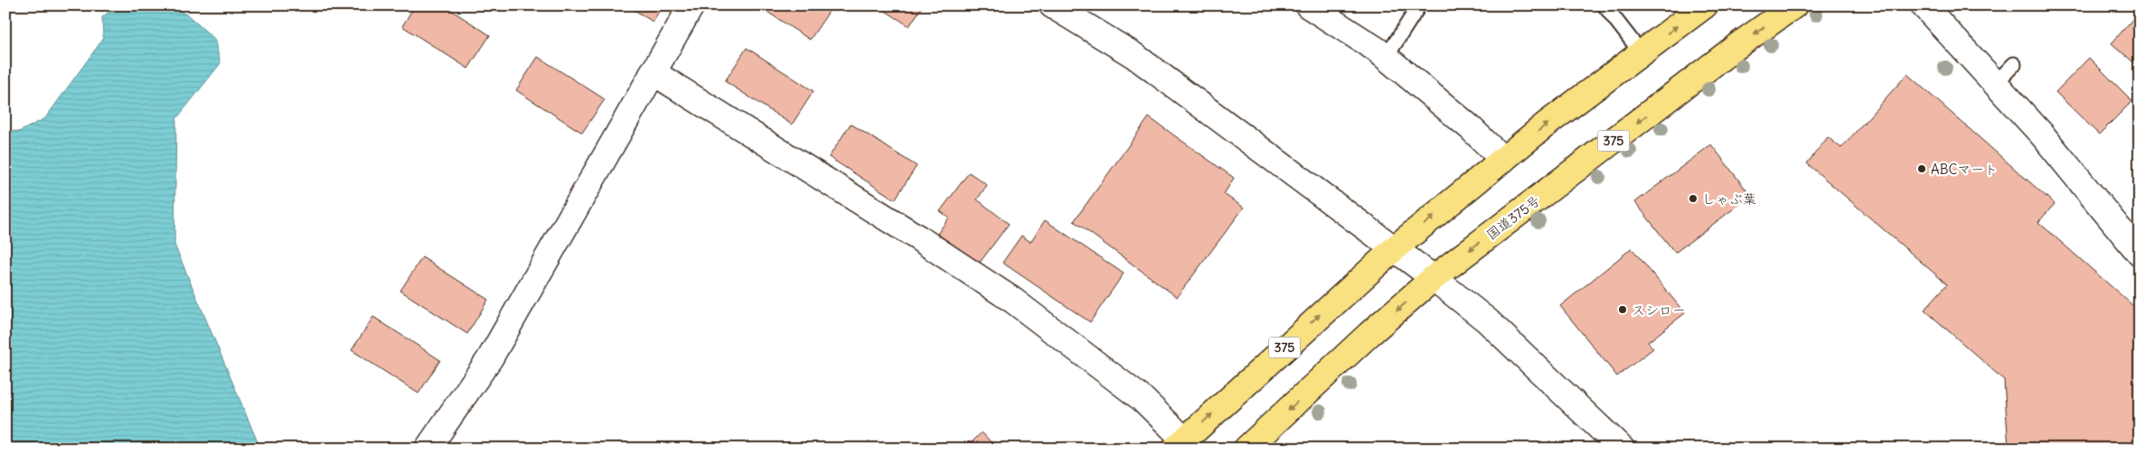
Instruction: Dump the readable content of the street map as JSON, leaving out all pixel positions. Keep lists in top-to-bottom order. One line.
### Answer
{"streets":{"highway":["375","国道375号"]},"places":["ABCマート","しゃぶ葉","スシロー"]}
